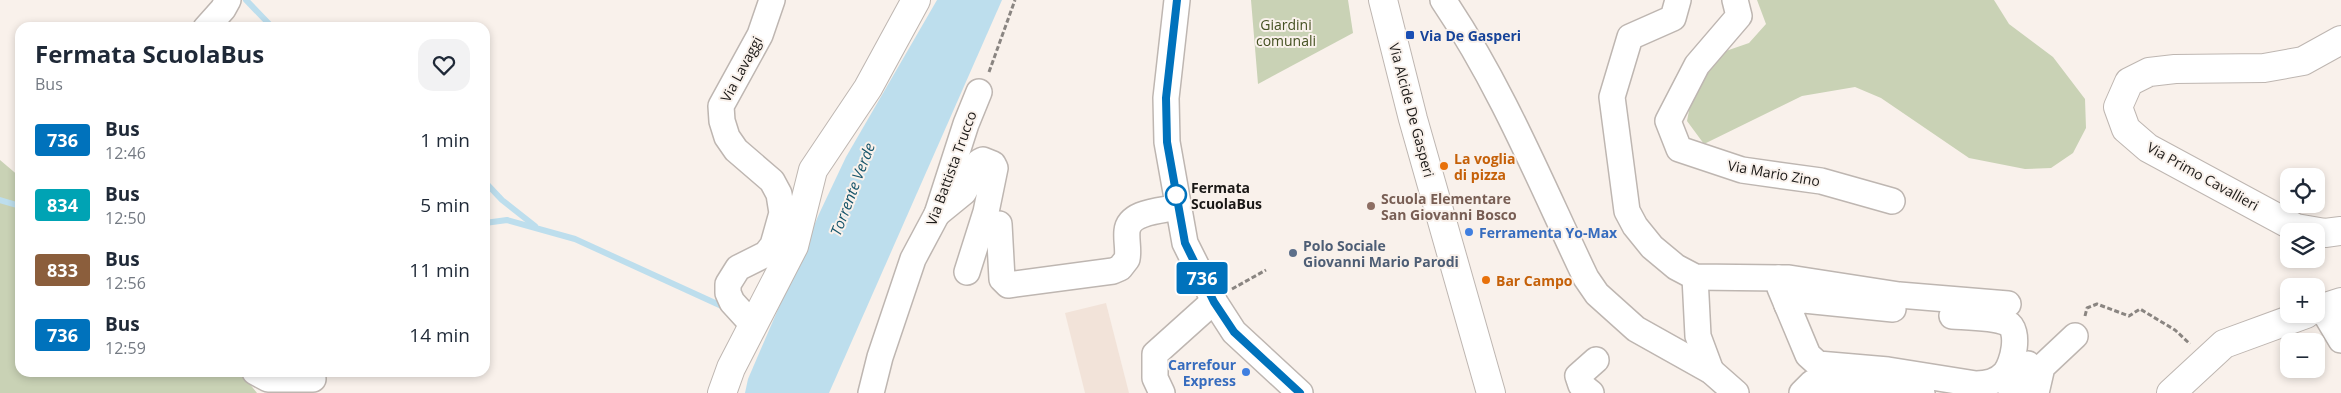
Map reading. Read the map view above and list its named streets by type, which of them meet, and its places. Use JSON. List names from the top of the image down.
{
  "streets": {
    "main road": ["Via Alcide De Gasperi", "Via Primo Cavallieri"],
    "street": ["Via Lavaggi", "Via Battista Trucco", "Via Mario Zino"]
  },
  "water": ["Torrente Verde"],
  "parks": ["Giardini comunali"],
  "places": {
    "transit": ["Via De Gasperi"],
    "other": [
      "La voglia di pizza",
      "Fermata ScuolaBus",
      "Scuola Elementare San Giovanni Bosco",
      "Ferramenta Yo-Max",
      "Polo Sociale Giovanni Mario Parodi",
      "Bar Campo",
      "Carrefour Express"
    ]
  },
  "lines": ["bus line 736"],
  "page": {
    "on_map": "736",
    "heading": ["Fermata ScuolaBus", "Bus"],
    "list": [
      {
        "mark": "736",
        "name": "Bus",
        "note": "12:46",
        "value": "1 min"
      },
      {
        "mark": "834",
        "name": "Bus",
        "note": "12:50",
        "value": "5 min"
      },
      {
        "mark": "833",
        "name": "Bus",
        "note": "12:56",
        "value": "11 min"
      },
      {
        "mark": "736",
        "name": "Bus",
        "note": "12:59",
        "value": "14 min"
      }
    ],
    "map_buttons": ["+", "−"]
  }
}
